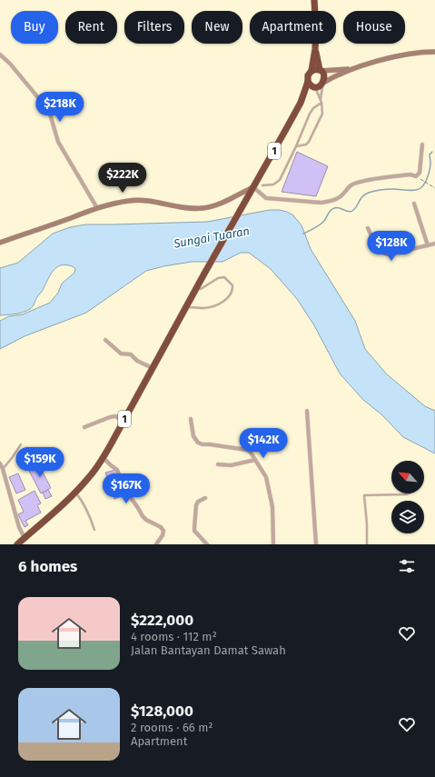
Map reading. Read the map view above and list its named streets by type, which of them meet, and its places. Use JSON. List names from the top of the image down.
{
  "streets": {
    "highway": ["1"]
  },
  "water": ["Sungai Tuaran"],
  "north": "top left",
  "page": {
    "chip": [
      "Buy",
      "Rent",
      "Filters",
      "New",
      "Apartment",
      "House"
    ],
    "price": [
      "$218K",
      "$222K",
      "$128K",
      "$142K",
      "$159K",
      "$167K"
    ],
    "heading": "6 homes",
    "list": [
      {
        "name": "$222,000",
        "note": "4 rooms · 112 m² · Jalan Bantayan Damat Sawah"
      },
      {
        "name": "$128,000",
        "note": "2 rooms · 66 m² · Apartment"
      }
    ]
  }
}
